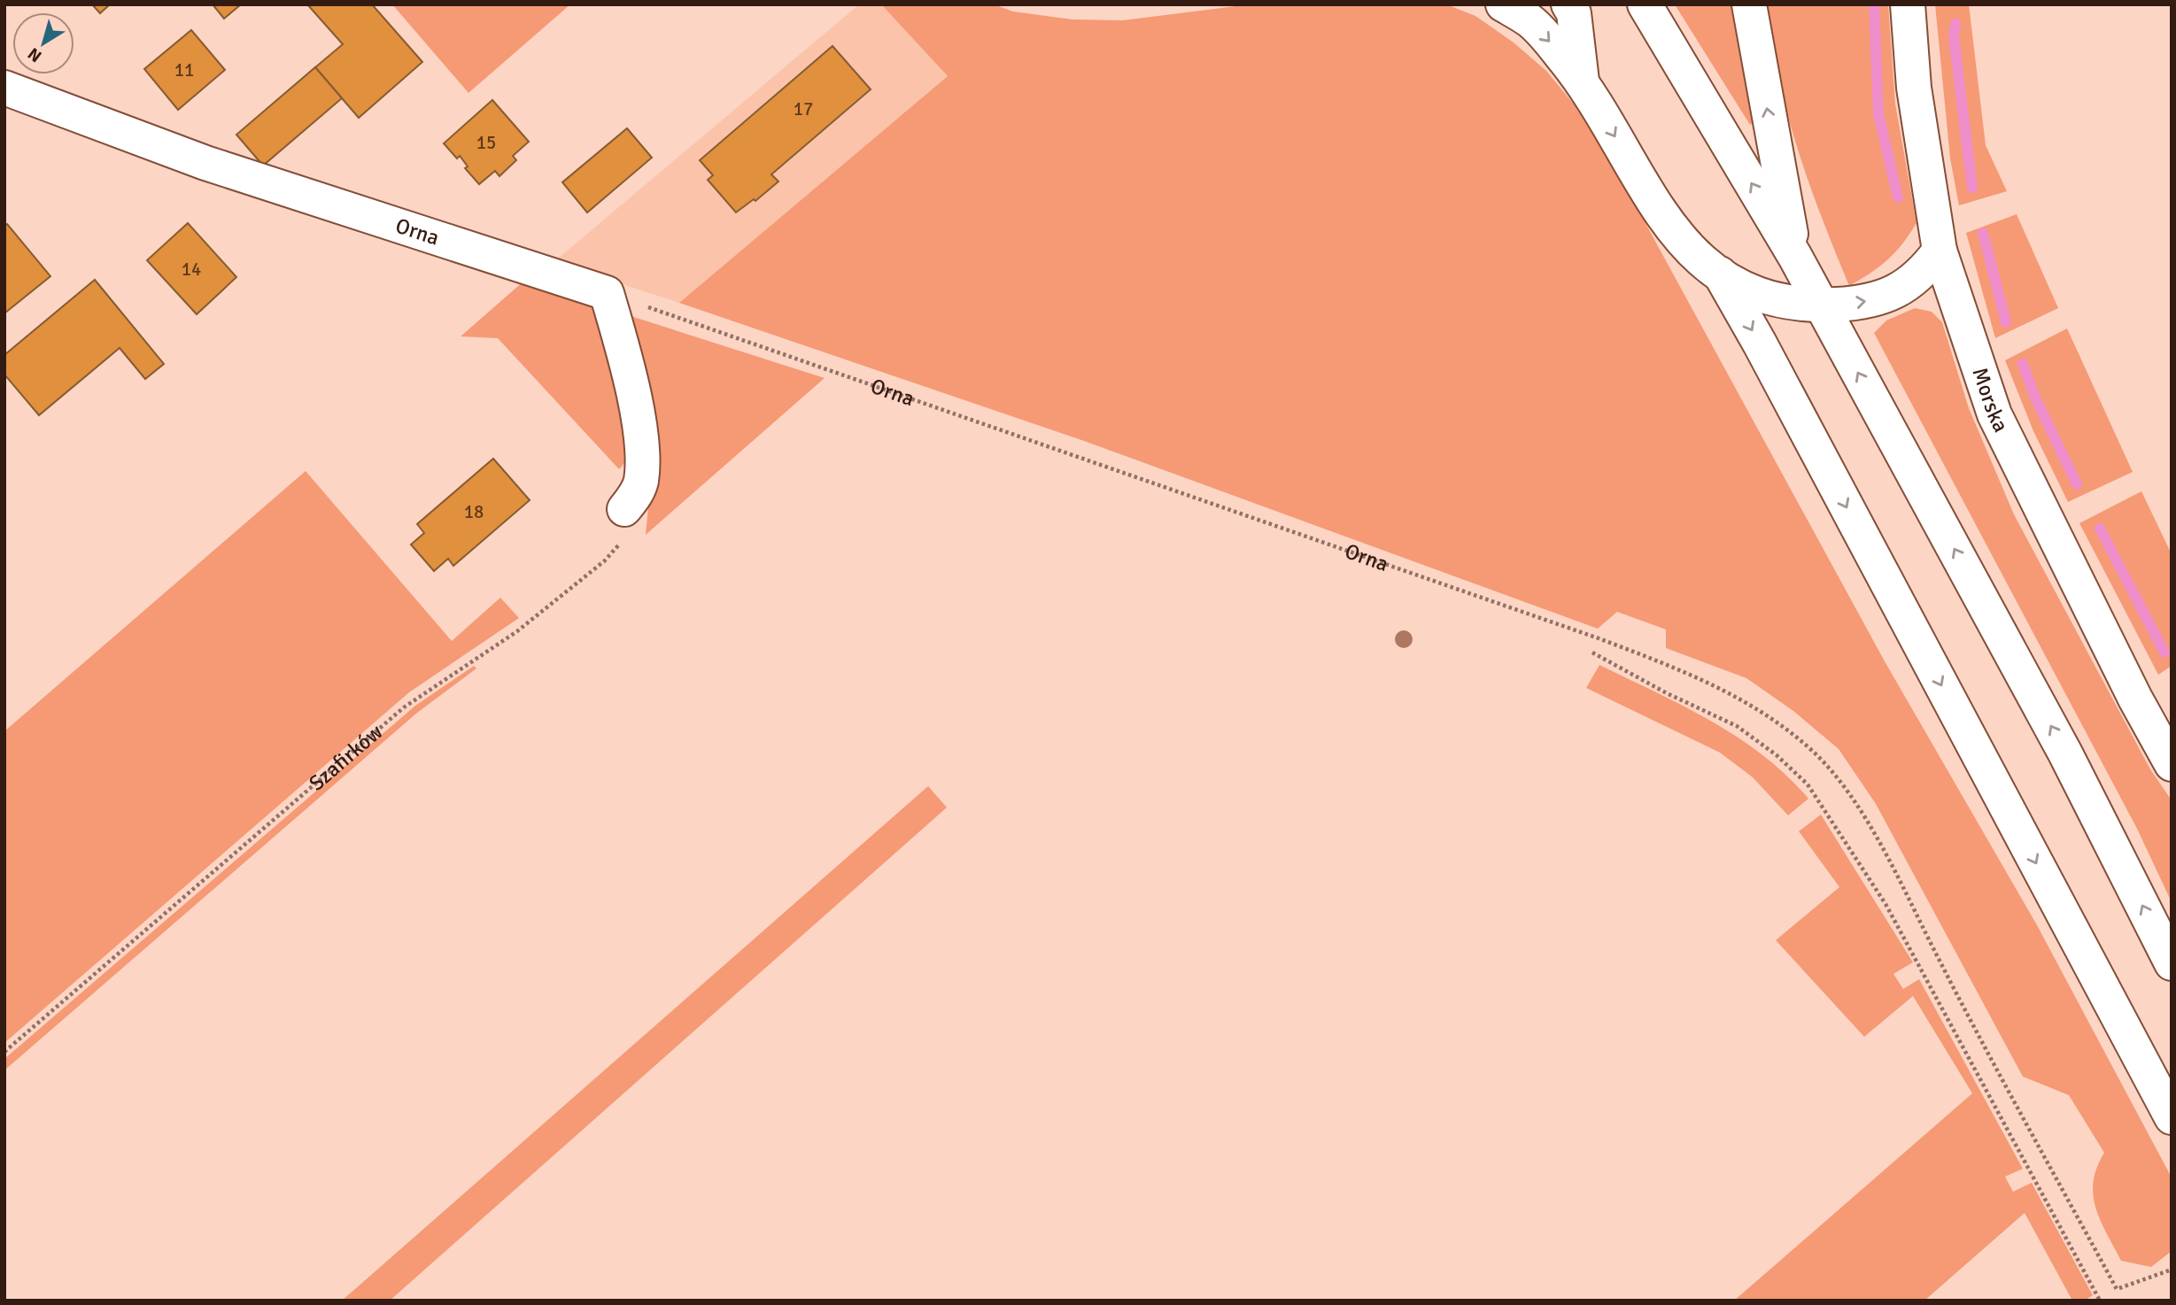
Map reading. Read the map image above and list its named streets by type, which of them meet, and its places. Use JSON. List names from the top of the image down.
{
  "streets": {
    "main road": ["Orna", "Morska"],
    "path": ["Szafirków"]
  },
  "house_numbers": [
    "11",
    "17",
    "15",
    "14",
    "18"
  ],
  "north": "bottom left"
}
